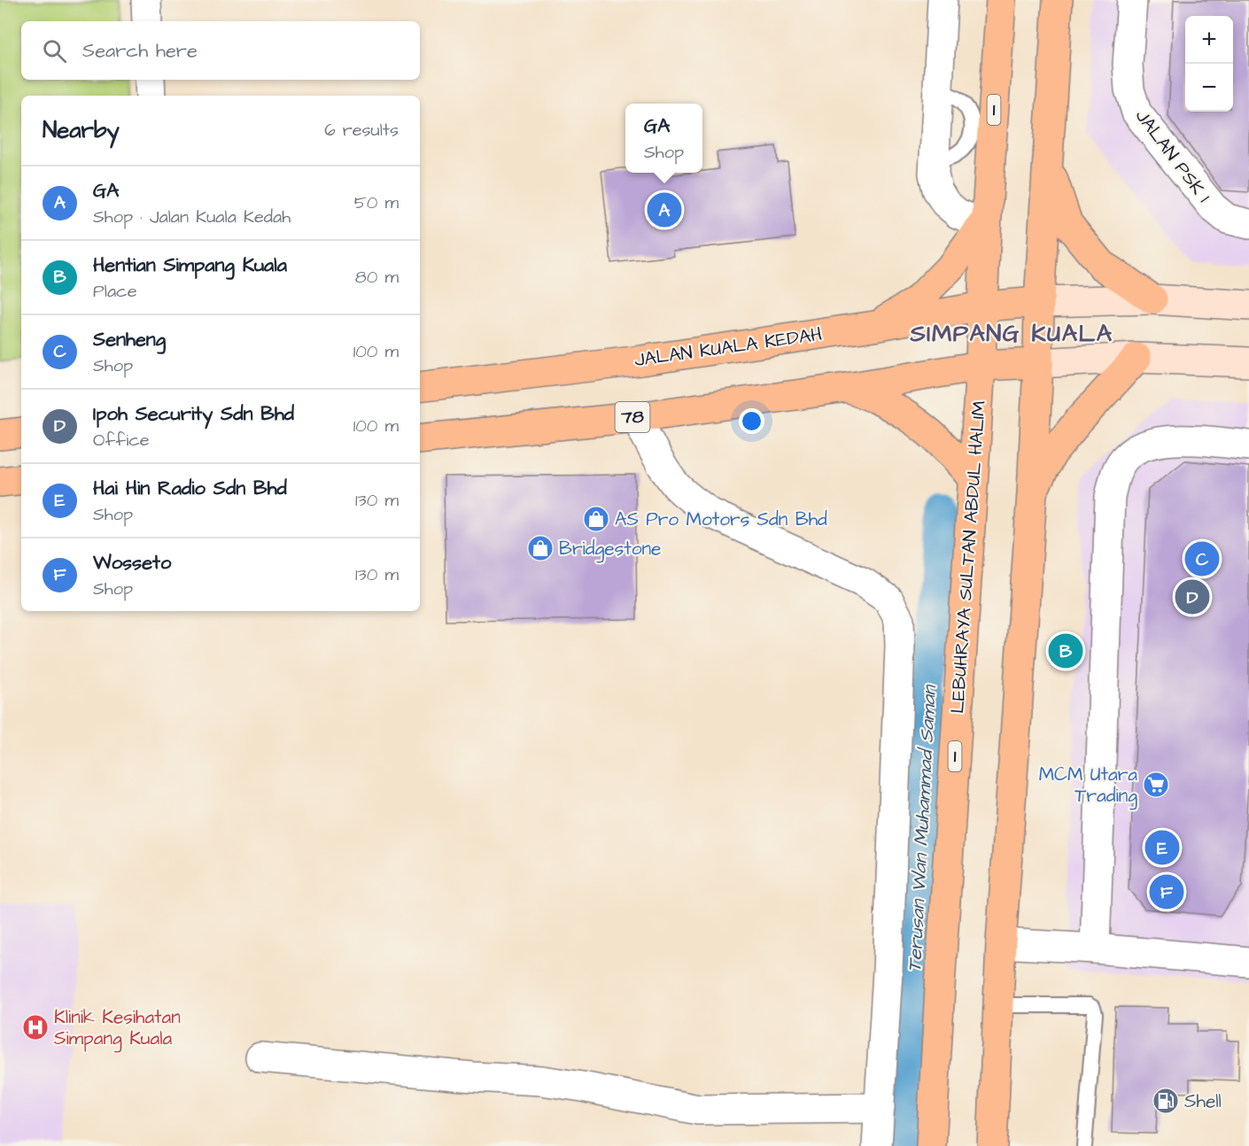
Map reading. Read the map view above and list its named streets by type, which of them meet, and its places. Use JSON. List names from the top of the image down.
{
  "streets": {
    "main road": [
      "1",
      "JALAN KUALA KEDAH",
      "78",
      "LEBUHRAYA SULTAN ABDUL HALIM"
    ],
    "street": ["JALAN PSK 1"]
  },
  "crossings": [
    ["JALAN KUALA KEDAH", "LEBUHRAYA SULTAN ABDUL HALIM"],
    ["78", "LEBUHRAYA SULTAN ABDUL HALIM"]
  ],
  "districts": ["SIMPANG KUALA"],
  "water": ["Terusan Wan Muhammad Saman"],
  "places": {
    "shop": ["AS Pro Motors Sdn Bhd", "Bridgestone"],
    "supermarket": ["MCM Utara Trading"],
    "hospital": ["Klinik Kesihatan Simpang Kuala"],
    "fuel station": ["Shell"]
  },
  "page": {
    "map_buttons": ["+", "−"],
    "search": "Search here",
    "heading": ["Nearby", "6 results"],
    "popup": ["GA", "Shop"],
    "list": [
      {
        "mark": "A",
        "name": "GA",
        "note": "Shop · Jalan Kuala Kedah",
        "value": "50 m"
      },
      {
        "mark": "B",
        "name": "Hentian Simpang Kuala",
        "note": "Place",
        "value": "80 m"
      },
      {
        "mark": "C",
        "name": "Senheng",
        "note": "Shop",
        "value": "100 m"
      },
      {
        "mark": "D",
        "name": "Ipoh Security Sdn Bhd",
        "note": "Office",
        "value": "100 m"
      },
      {
        "mark": "E",
        "name": "Hai Hin Radio Sdn Bhd",
        "note": "Shop",
        "value": "130 m"
      },
      {
        "mark": "F",
        "name": "Wosseto",
        "note": "Shop",
        "value": "130 m"
      }
    ],
    "pins": [
      "A",
      "C",
      "D",
      "B",
      "E",
      "F"
    ]
  }
}
